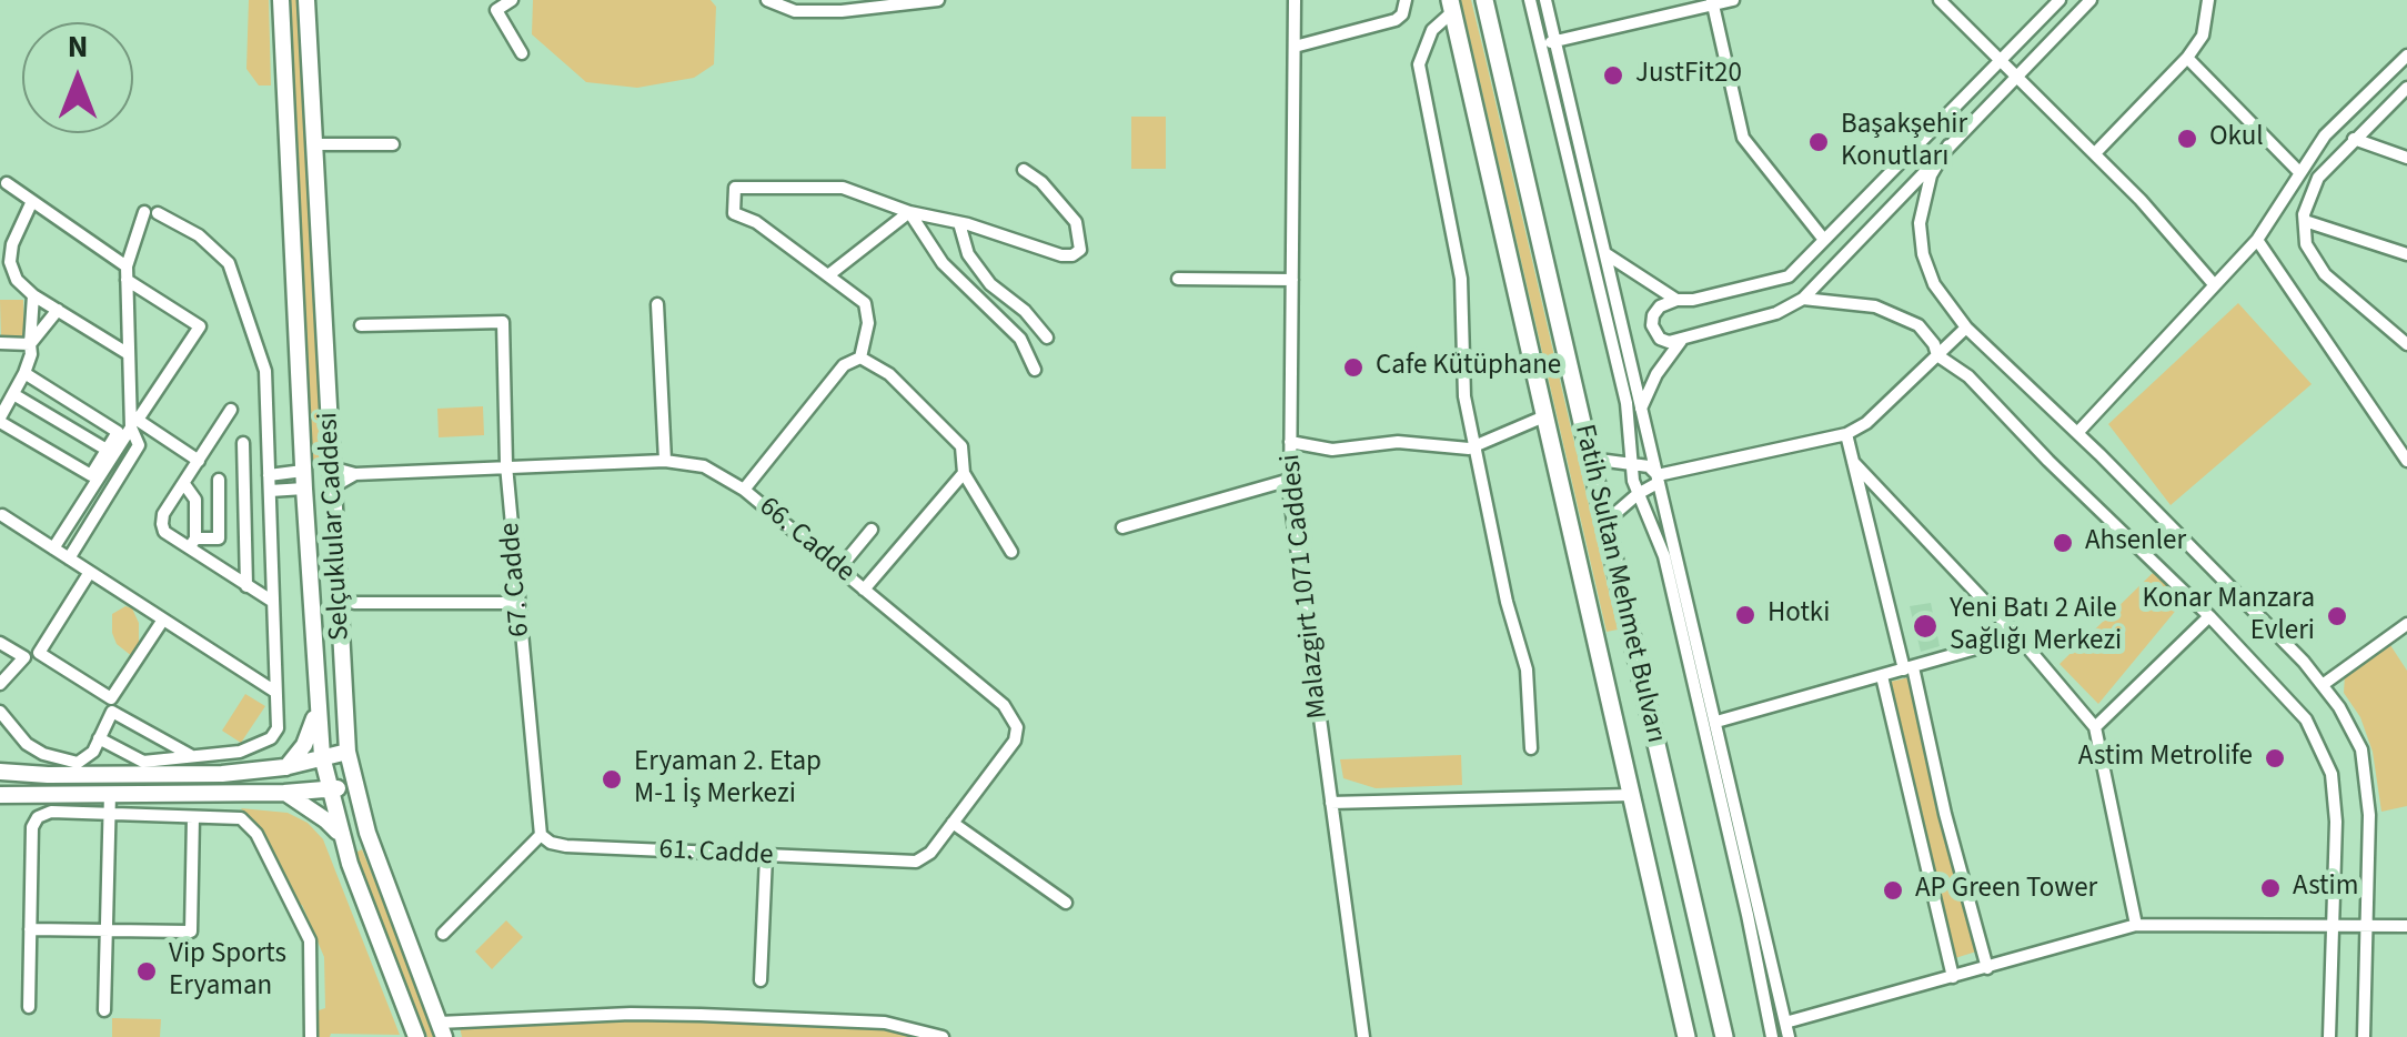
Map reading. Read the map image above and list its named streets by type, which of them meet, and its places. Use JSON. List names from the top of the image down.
{
  "streets": {
    "highway": ["Fatih Sultan Mehmet Bulvarı"],
    "main road": ["Selçuklular Caddesi"],
    "street": [
      "66. Cadde",
      "67. Cadde",
      "Malazgirt 1071 Caddesi",
      "61. Cadde"
    ]
  },
  "crossings": [
    ["Selçuklular Caddesi", "66. Cadde"],
    ["66. Cadde", "67. Cadde"],
    ["66. Cadde", "61. Cadde"],
    ["67. Cadde", "61. Cadde"]
  ],
  "places": [
    "JustFit20",
    "Okul",
    "Başakşehir Konutları",
    "Cafe Kütüphane",
    "Ahsenler",
    "Hotki",
    "Konar Manzara Evleri",
    "Yeni Batı 2 Aile Sağlığı Merkezi",
    "Astim Metrolife",
    "Eryaman 2. Etap M-1 İş Merkezi",
    "Astim",
    "AP Green Tower",
    "Vip Sports Eryaman"
  ],
  "north": "top"
}
